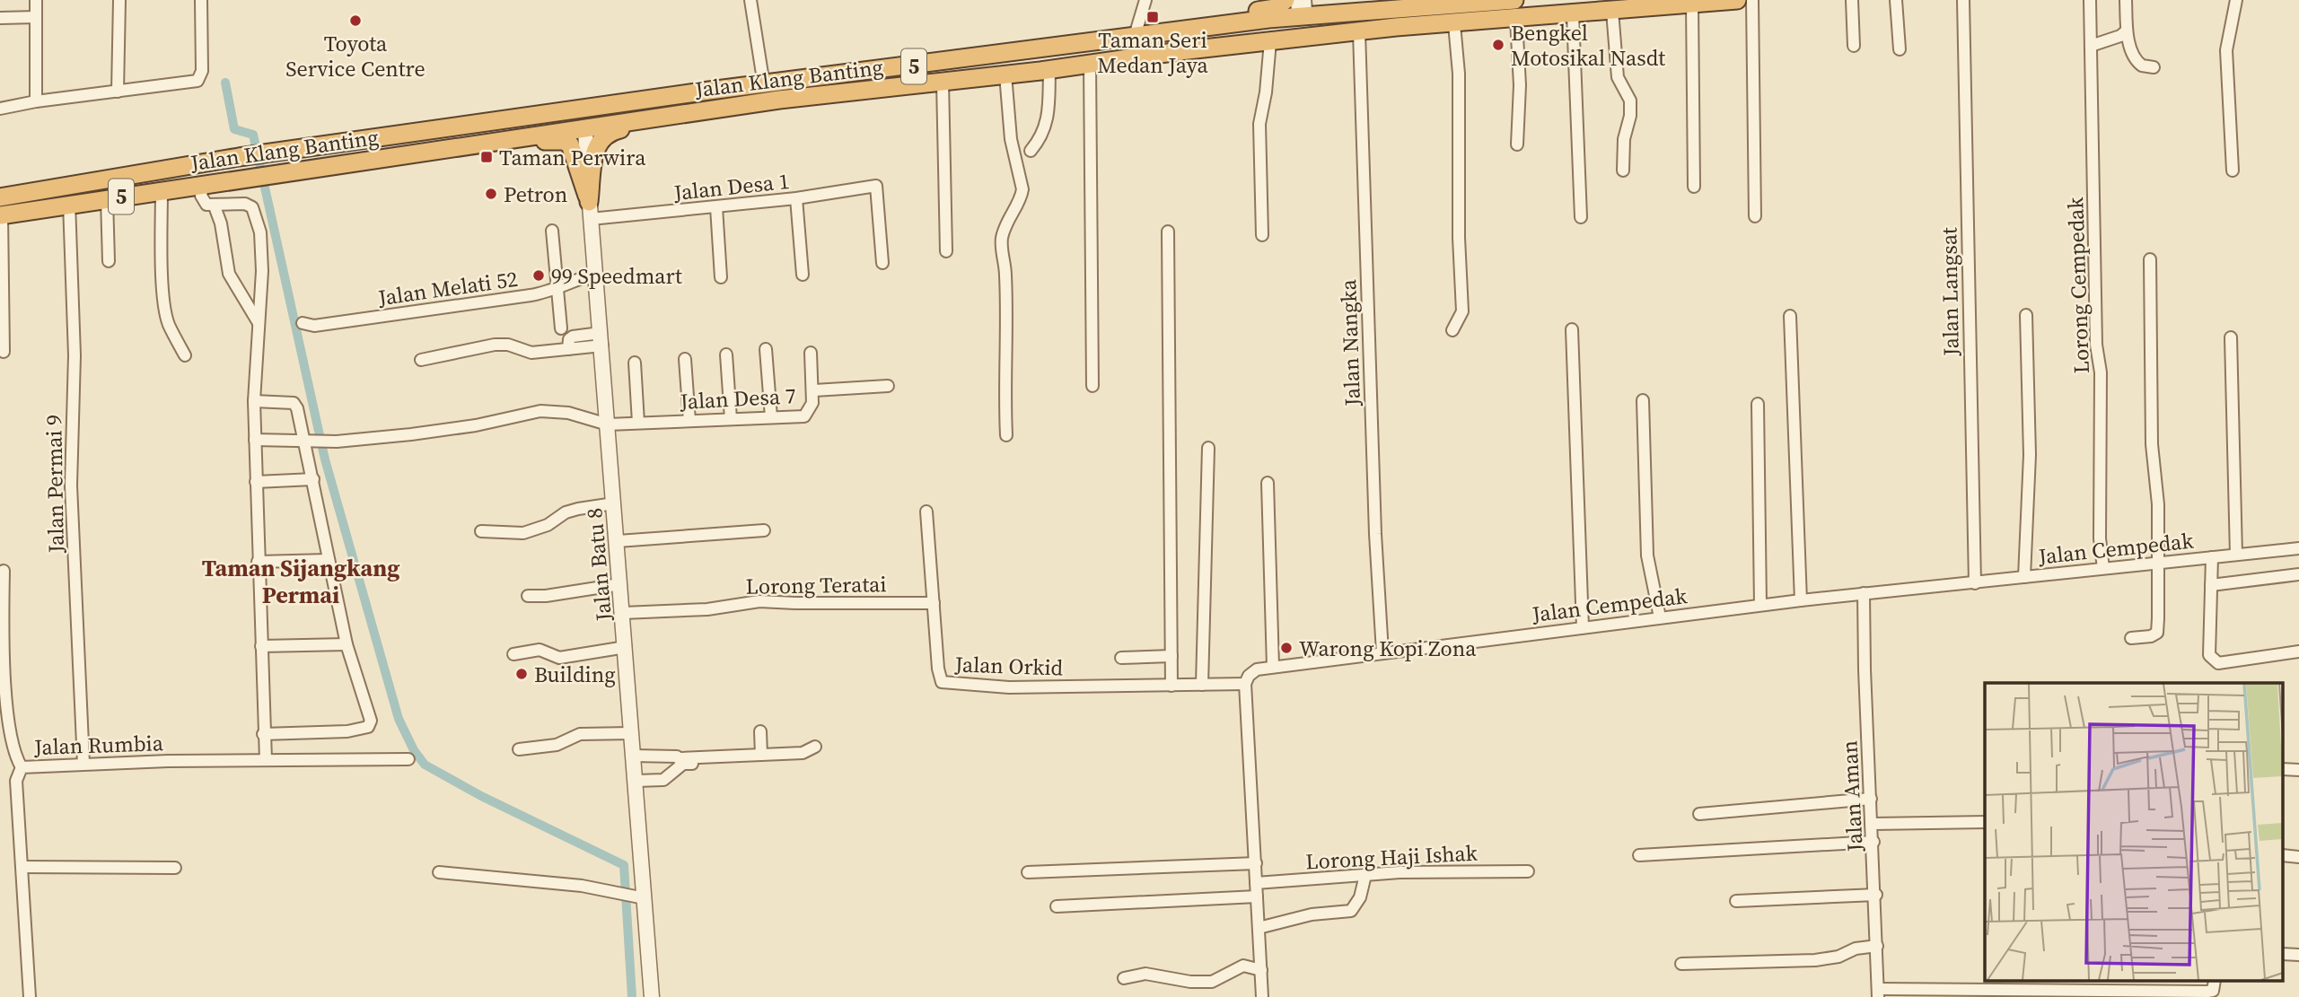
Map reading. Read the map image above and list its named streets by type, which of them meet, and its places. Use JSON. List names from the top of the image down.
{
  "streets": {
    "highway": ["5", "Jalan Klang Banting"],
    "street": [
      "Jalan Desa 1",
      "Lorong Cempedak",
      "Jalan Melati 52",
      "Jalan Langsat",
      "Jalan Nangka",
      "Jalan Desa 7",
      "Jalan Permai 9",
      "Jalan Cempedak",
      "Jalan Batu 8",
      "Lorong Teratai",
      "Jalan Orkid",
      "Jalan Rumbia",
      "Jalan Aman",
      "Lorong Haji Ishak"
    ]
  },
  "crossings": [
    ["Jalan Klang Banting", "Jalan Nangka"],
    ["Jalan Klang Banting", "Jalan Permai 9"],
    ["Jalan Klang Banting", "Jalan Batu 8"],
    ["Jalan Desa 1", "Jalan Batu 8"],
    ["Lorong Cempedak", "Jalan Cempedak"],
    ["Jalan Melati 52", "Jalan Batu 8"],
    ["Jalan Langsat", "Jalan Cempedak"],
    ["Jalan Nangka", "Jalan Cempedak"],
    ["Jalan Desa 7", "Jalan Batu 8"],
    ["Jalan Permai 9", "Jalan Rumbia"],
    ["Jalan Cempedak", "Jalan Orkid"],
    ["Jalan Cempedak", "Jalan Aman"],
    ["Jalan Batu 8", "Lorong Teratai"],
    ["Lorong Teratai", "Jalan Orkid"]
  ],
  "districts": ["Taman Sijangkang Permai"],
  "places": {
    "transit": ["Taman Seri Medan Jaya", "Taman Perwira"],
    "other": [
      "Toyota Service Centre",
      "Bengkel Motosikal Nasdt",
      "Petron",
      "99 Speedmart",
      "Warong Kopi Zona",
      "Building"
    ]
  }
}
